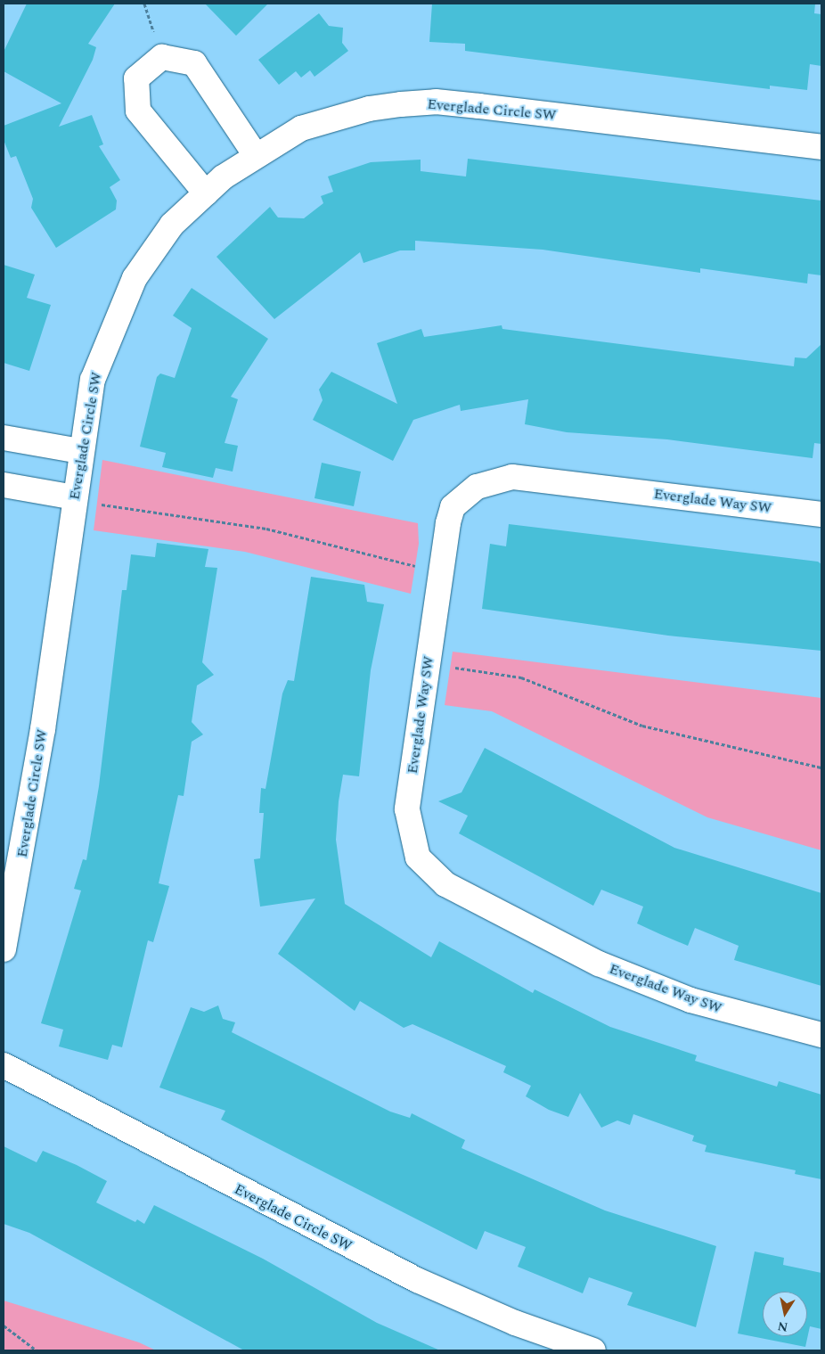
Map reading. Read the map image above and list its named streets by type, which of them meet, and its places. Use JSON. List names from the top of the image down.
{
  "streets": {
    "street": ["Everglade Circle SW", "Everglade Way SW"]
  },
  "north": "bottom"
}
